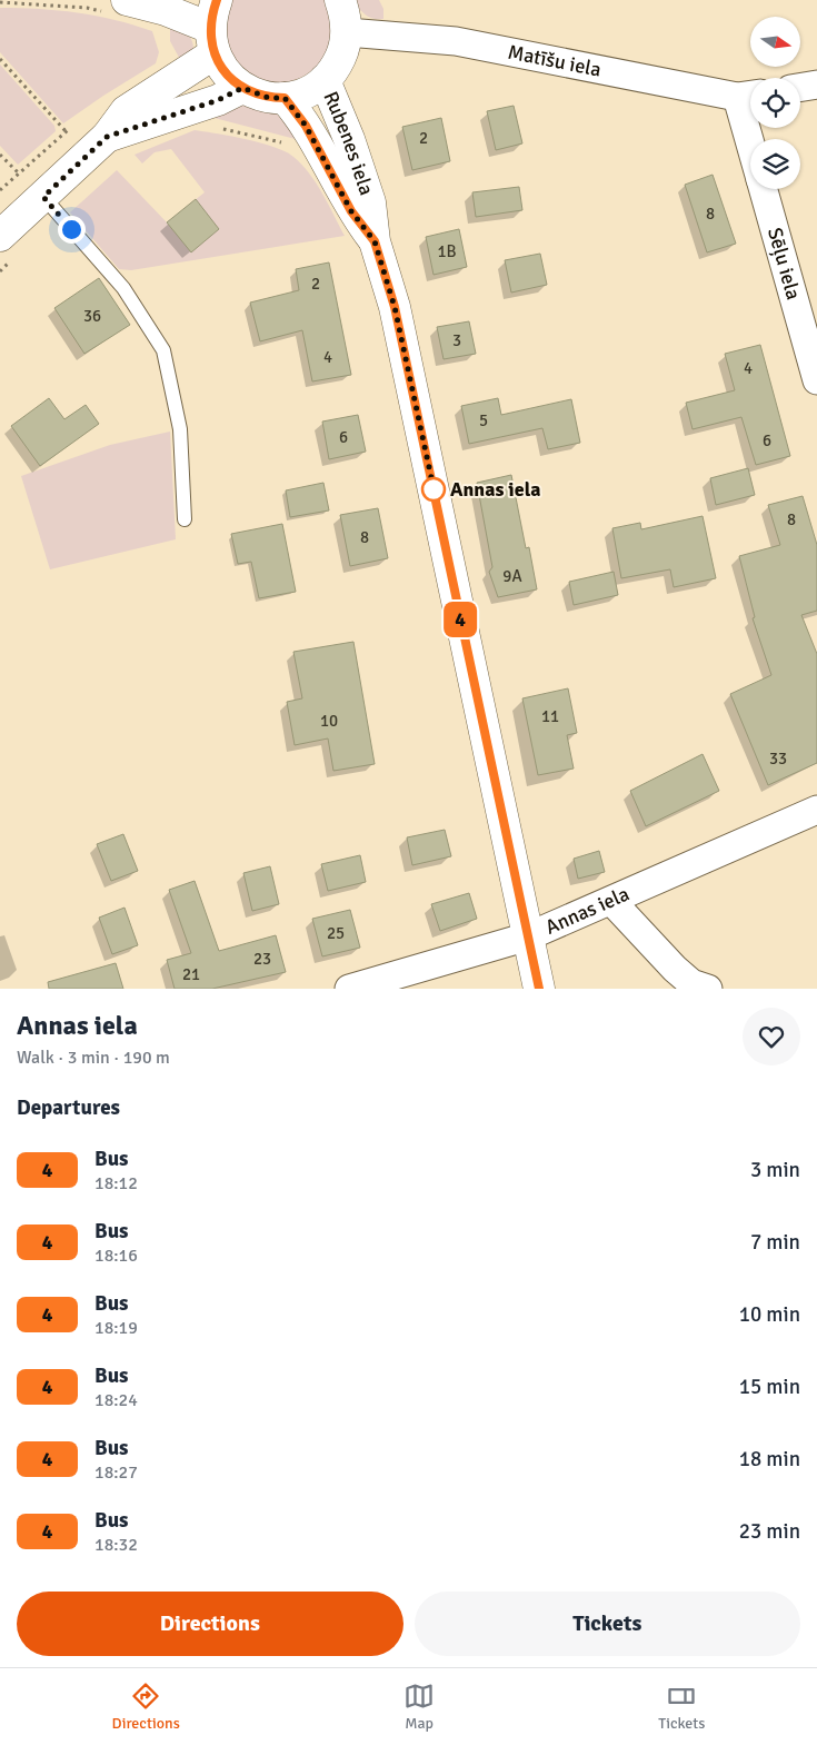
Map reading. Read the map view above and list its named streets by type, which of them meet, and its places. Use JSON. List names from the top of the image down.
{
  "streets": {
    "main road": ["Rubenes iela"],
    "street": ["Matīšu iela", "Sēļu iela", "Annas iela"]
  },
  "crossings": [
    ["Matīšu iela", "Sēļu iela"],
    ["Rubenes iela", "Annas iela"]
  ],
  "places": ["Annas iela"],
  "lines": ["bus line 4"],
  "house_numbers": [
    "2",
    "8",
    "1B",
    "2",
    "36",
    "3",
    "4",
    "4",
    "5",
    "6",
    "6",
    "8",
    "8",
    "9A",
    "11",
    "10",
    "33",
    "25",
    "23",
    "21"
  ],
  "north": "right",
  "page": {
    "on_map": "4",
    "heading": [
      ["Annas iela", "Walk · 3 min · 190 m"],
      "Departures"
    ],
    "list": [
      {
        "mark": "4",
        "name": "Bus",
        "note": "18:12",
        "value": "3 min"
      },
      {
        "mark": "4",
        "name": "Bus",
        "note": "18:16",
        "value": "7 min"
      },
      {
        "mark": "4",
        "name": "Bus",
        "note": "18:19",
        "value": "10 min"
      },
      {
        "mark": "4",
        "name": "Bus",
        "note": "18:24",
        "value": "15 min"
      },
      {
        "mark": "4",
        "name": "Bus",
        "note": "18:27",
        "value": "18 min"
      },
      {
        "mark": "4",
        "name": "Bus",
        "note": "18:32",
        "value": "23 min"
      }
    ],
    "buttons": ["Directions", "Tickets"],
    "tabs": ["Directions", "Map", "Tickets"]
  }
}
